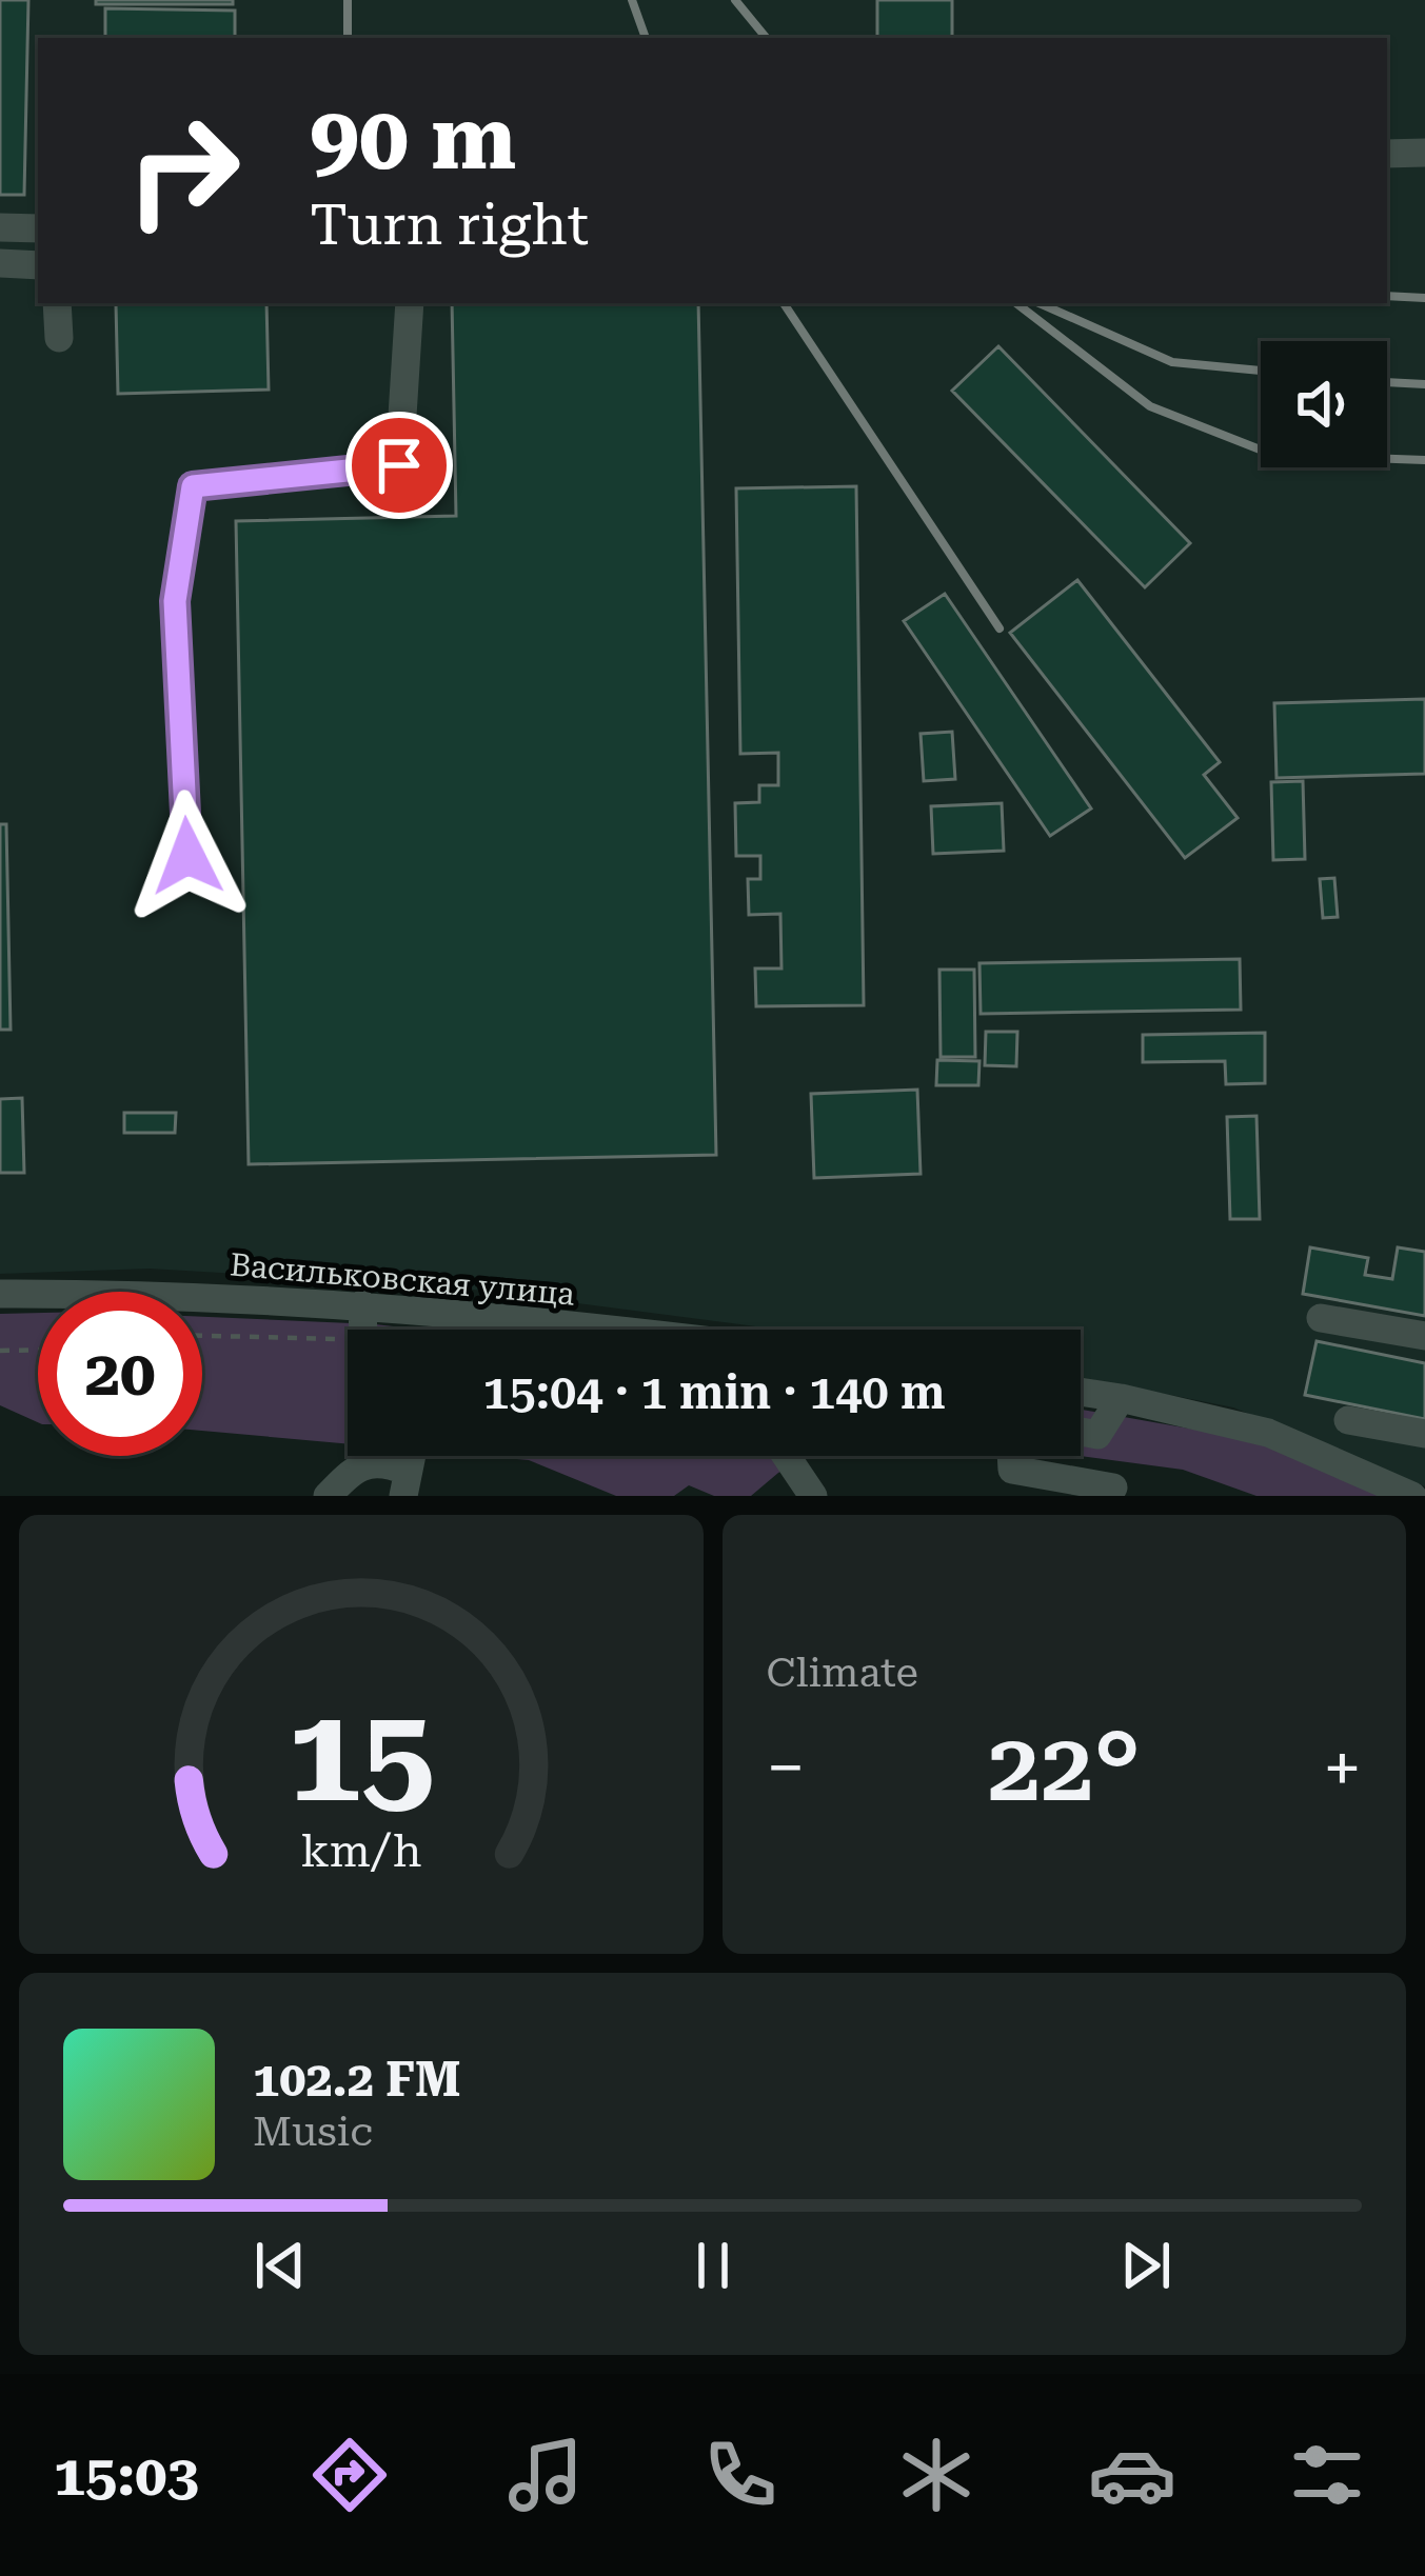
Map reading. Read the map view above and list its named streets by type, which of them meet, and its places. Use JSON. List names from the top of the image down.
{
  "streets": {
    "street": ["Васильковская улица"]
  },
  "page": {
    "turn": ["90 m", "Turn right"],
    "limit": "20",
    "trip": "15:04 · 1 min · 140 m",
    "tile": "Climate",
    "heat": ["−", "22°", "+"],
    "song": ["102.2 FM", "Music"],
    "tabs": "15:03",
    "gauge": ["15", "km/h"]
  }
}
